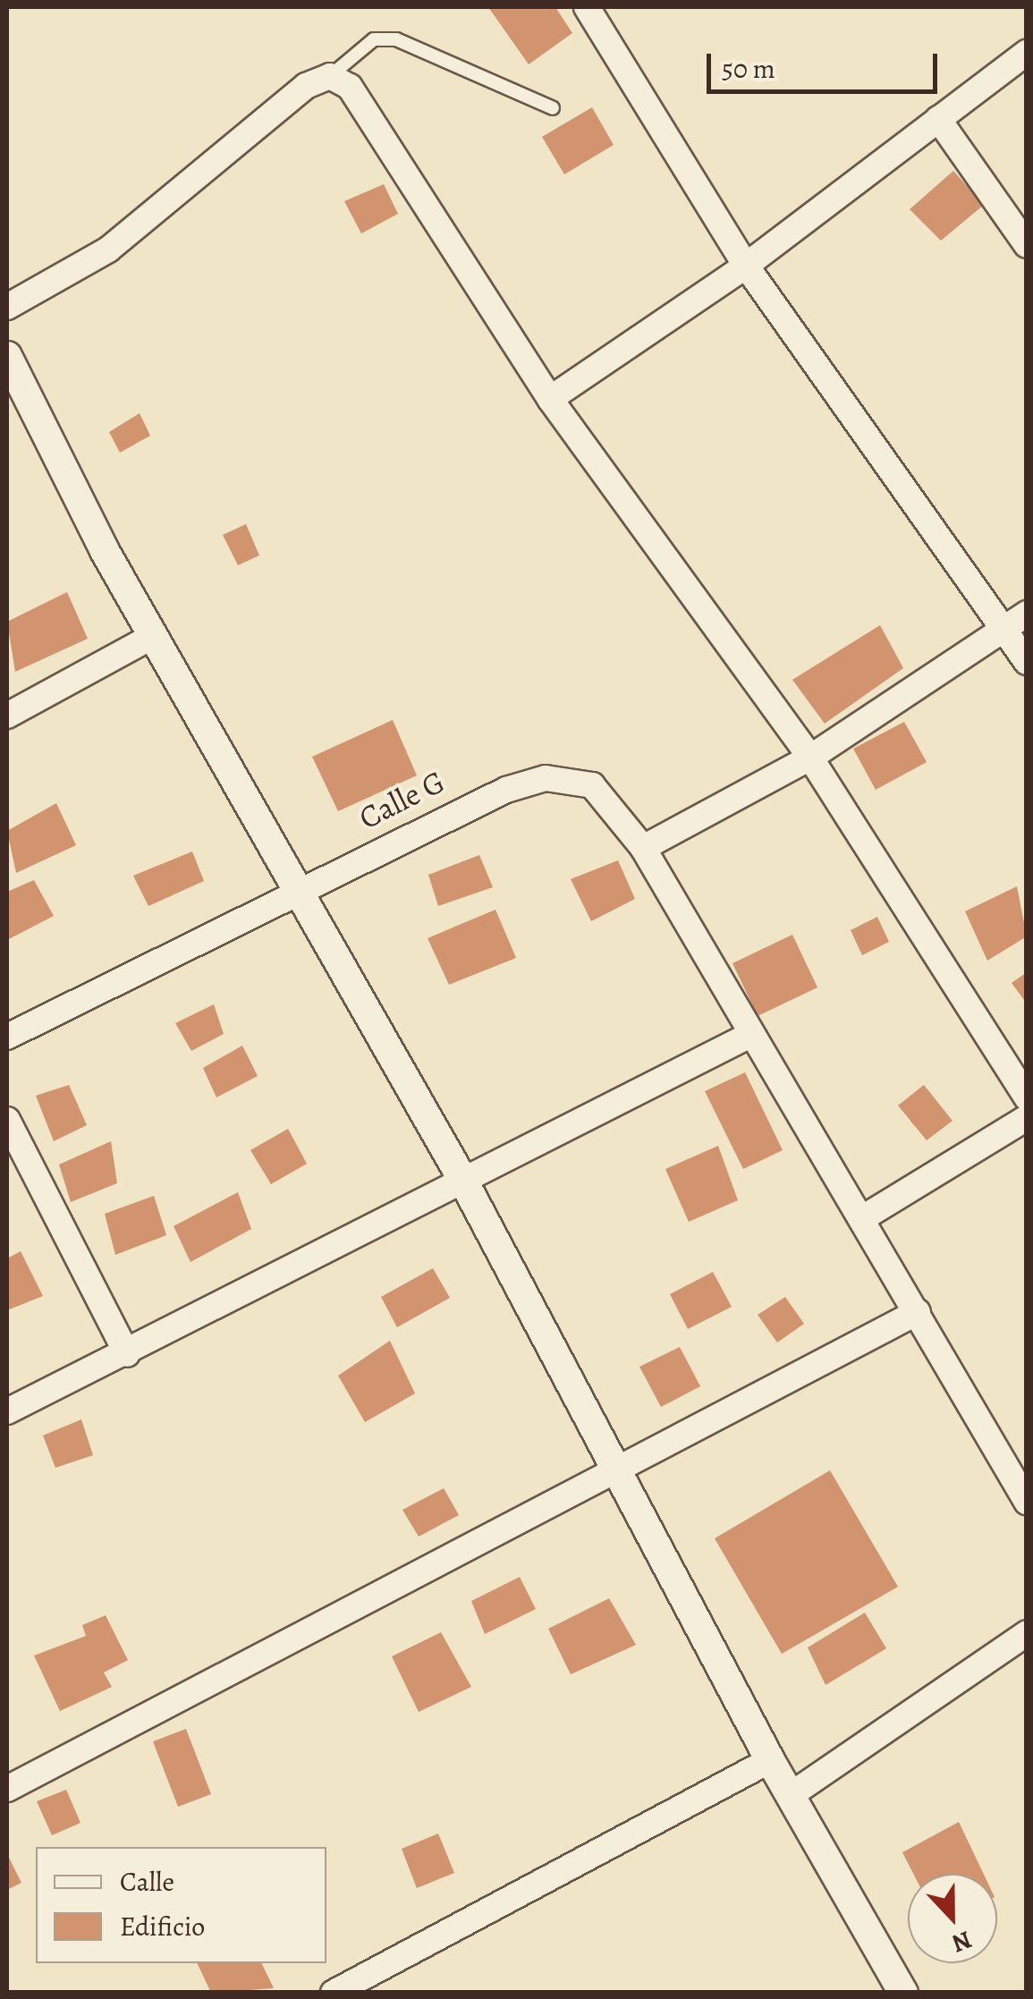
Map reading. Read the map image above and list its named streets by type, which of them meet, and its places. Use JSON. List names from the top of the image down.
{
  "streets": {
    "street": ["Calle G"]
  },
  "legend": ["Calle", "Edificio"],
  "scale_bar": "50 m",
  "north": "bottom"
}
